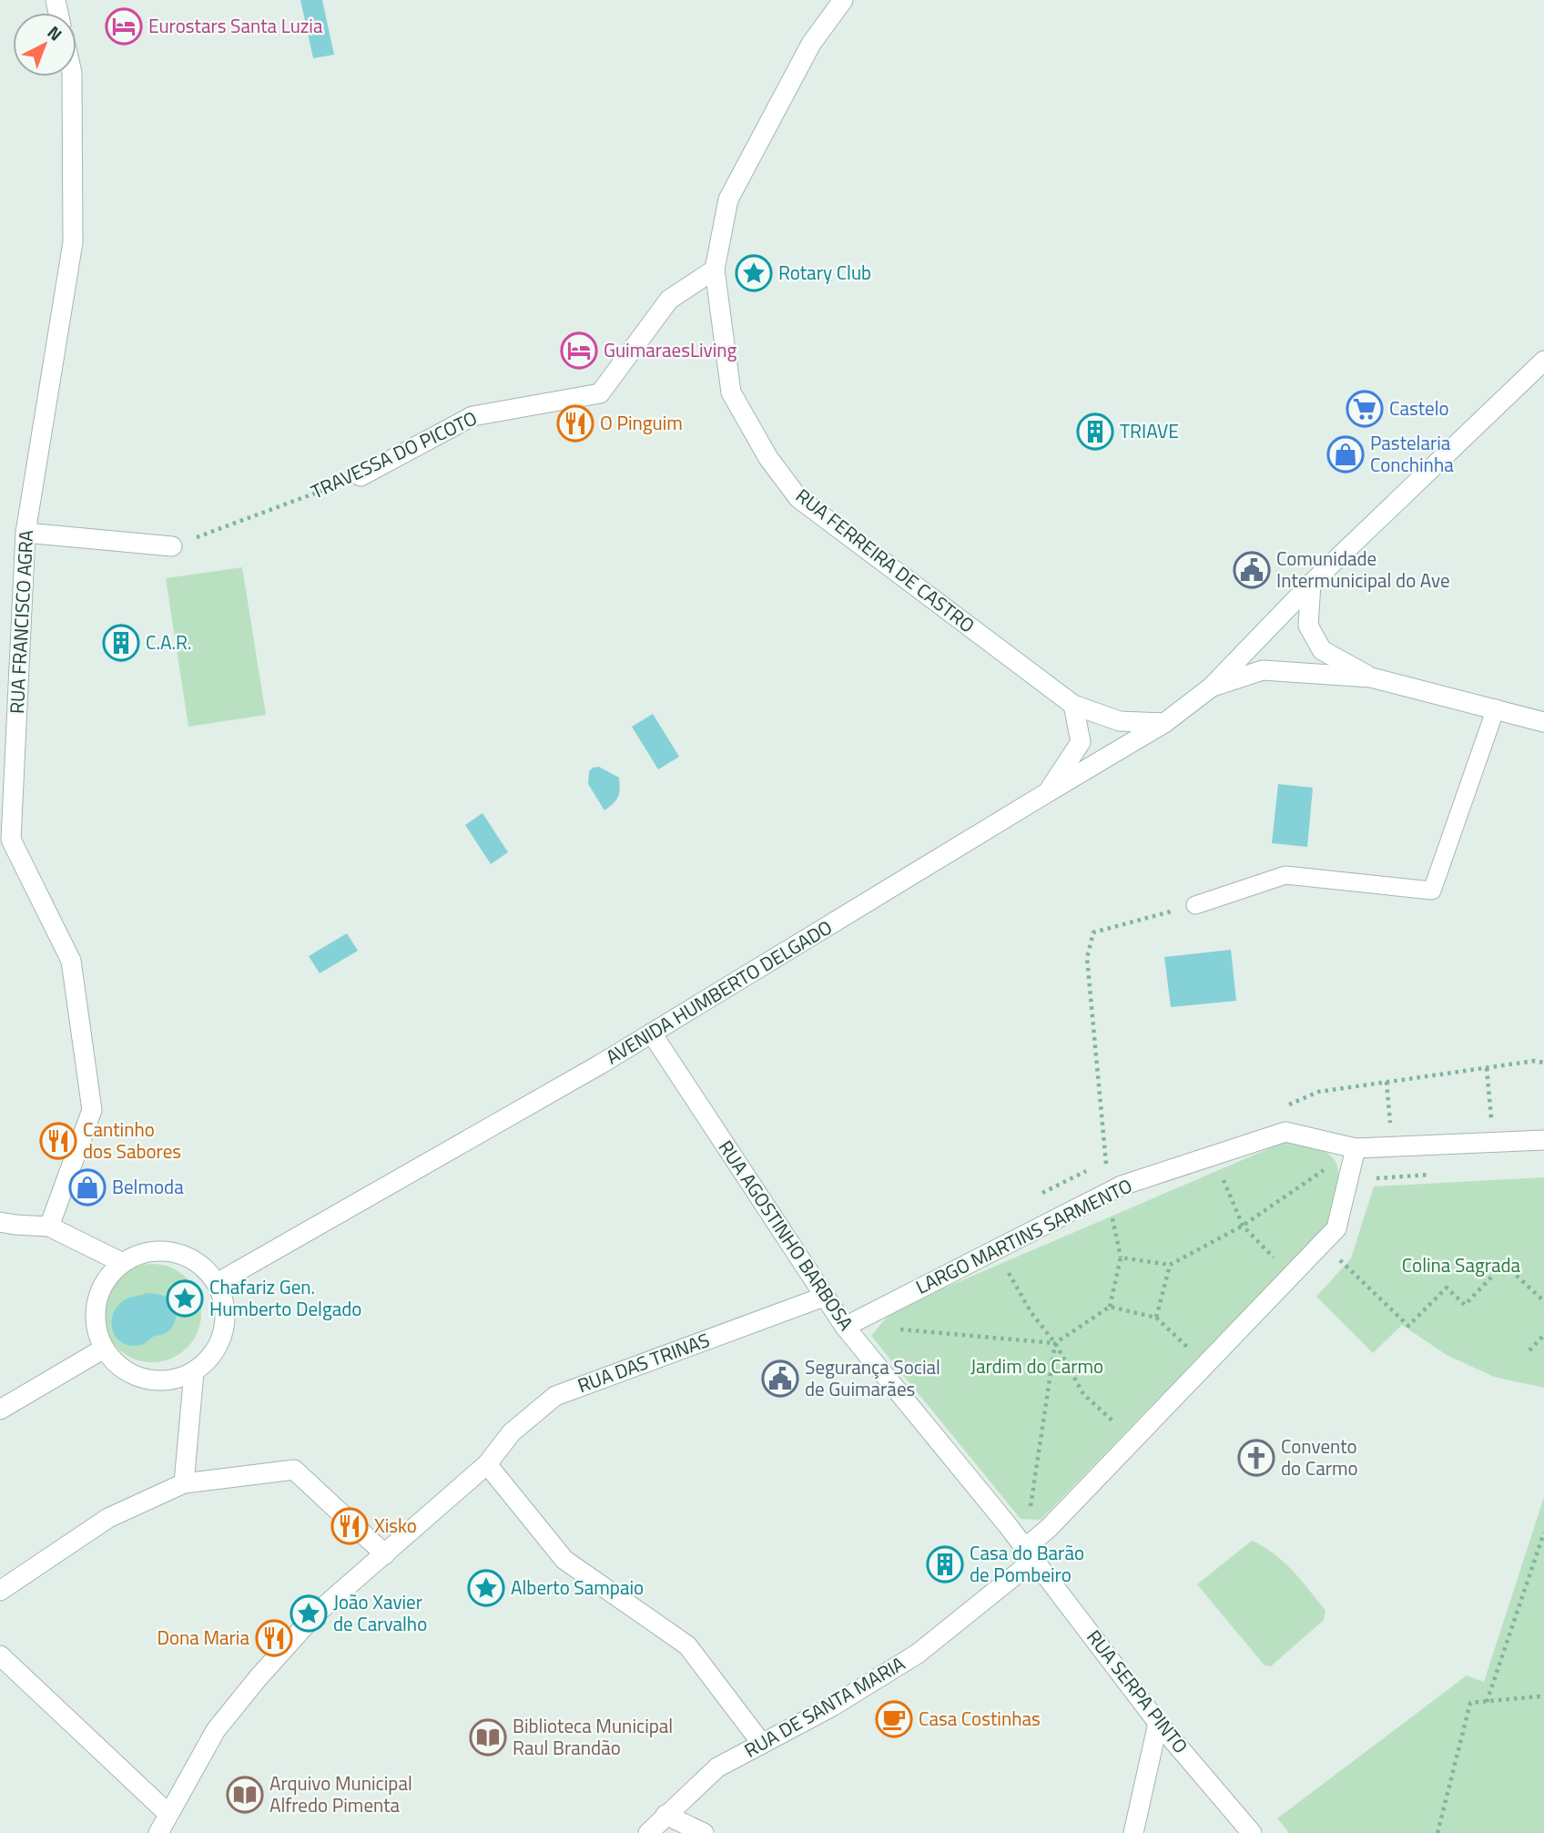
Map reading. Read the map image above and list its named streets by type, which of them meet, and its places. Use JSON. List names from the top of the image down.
{
  "streets": {
    "street": [
      "TRAVESSA DO PICOTO",
      "RUA FERREIRA DE CASTRO",
      "RUA FRANCISCO AGRA",
      "AVENIDA HUMBERTO DELGADO",
      "RUA AGOSTINHO BARBOSA",
      "LARGO MARTINS SARMENTO",
      "RUA DAS TRINAS",
      "RUA SERPA PINTO",
      "RUA DE SANTA MARIA"
    ]
  },
  "crossings": [
    ["TRAVESSA DO PICOTO", "RUA FERREIRA DE CASTRO"],
    ["RUA FERREIRA DE CASTRO", "AVENIDA HUMBERTO DELGADO"],
    ["AVENIDA HUMBERTO DELGADO", "RUA AGOSTINHO BARBOSA"],
    ["RUA AGOSTINHO BARBOSA", "LARGO MARTINS SARMENTO"],
    ["RUA AGOSTINHO BARBOSA", "RUA DAS TRINAS"],
    ["RUA AGOSTINHO BARBOSA", "RUA SERPA PINTO"],
    ["RUA AGOSTINHO BARBOSA", "RUA DE SANTA MARIA"],
    ["RUA SERPA PINTO", "RUA DE SANTA MARIA"]
  ],
  "parks": ["Colina Sagrada", "Jardim do Carmo"],
  "places": {
    "hotel": ["Eurostars Santa Luzia", "GuimaraesLiving"],
    "place": [
      "Rotary Club",
      "Chafariz Gen. Humberto Delgado",
      "Alberto Sampaio",
      "João Xavier de Carvalho"
    ],
    "supermarket": ["Castelo"],
    "restaurant": [
      "O Pinguim",
      "Cantinho dos Sabores",
      "Xisko",
      "Dona Maria"
    ],
    "building": ["TRIAVE", "C.A.R.", "Casa do Barão de Pombeiro"],
    "shop": ["Pastelaria Conchinha", "Belmoda"],
    "public building": ["Comunidade Intermunicipal do Ave", "Segurança Social de Guimarães"],
    "church": ["Convento do Carmo"],
    "cafe": ["Casa Costinhas"],
    "library": ["Biblioteca Municipal Raul Brandão", "Arquivo Municipal Alfredo Pimenta"]
  },
  "north": "top right"
}
